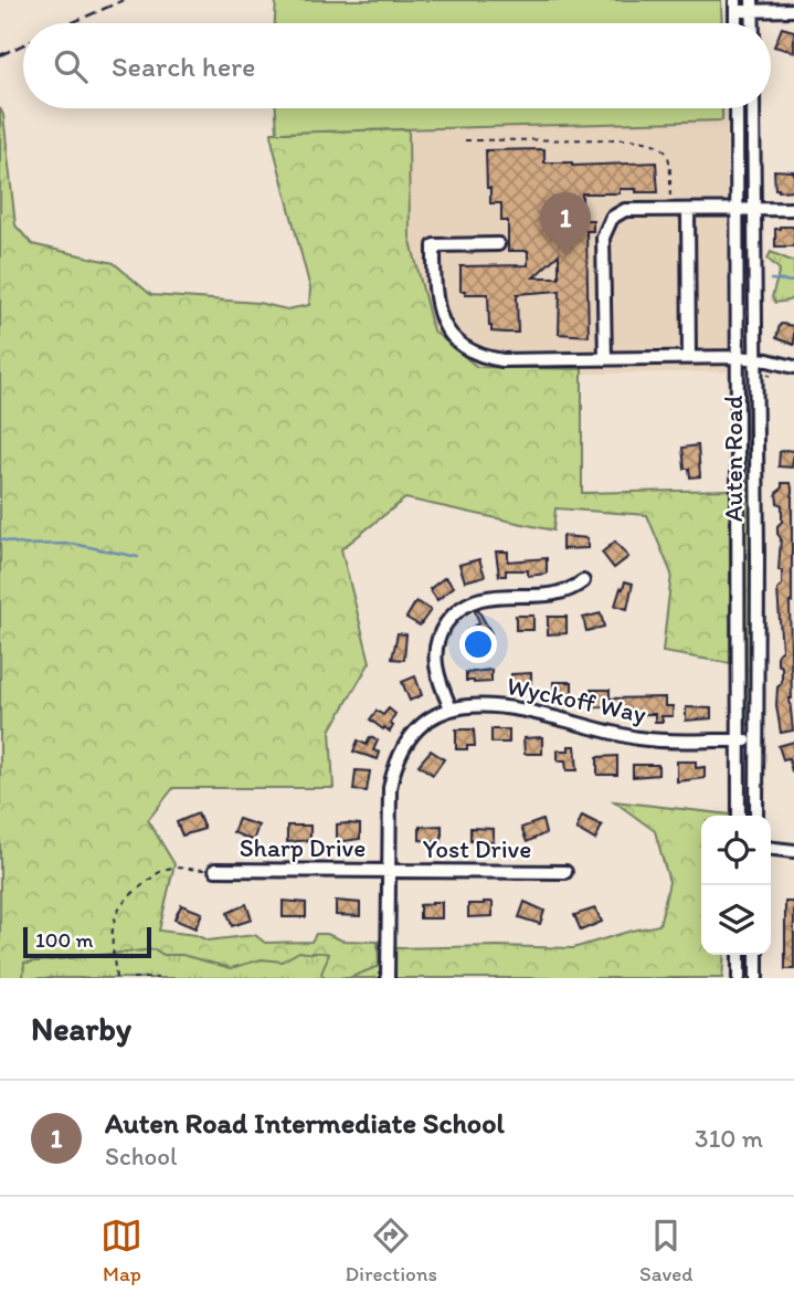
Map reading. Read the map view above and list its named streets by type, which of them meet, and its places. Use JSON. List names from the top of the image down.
{
  "streets": {
    "street": [
      "Auten Road",
      "Wyckoff Way",
      "Sharp Drive",
      "Yost Drive"
    ]
  },
  "crossings": [
    ["Auten Road", "Wyckoff Way"],
    ["Wyckoff Way", "Sharp Drive"],
    ["Wyckoff Way", "Yost Drive"],
    ["Sharp Drive", "Yost Drive"]
  ],
  "scale_bar": "100 m",
  "page": {
    "search": "Search here",
    "pins": "1",
    "scale": "100 m",
    "heading": "Nearby",
    "list": [
      {
        "mark": "1",
        "name": "Auten Road Intermediate School",
        "note": "School",
        "value": "310 m"
      }
    ],
    "nav": ["Map", "Directions", "Saved"]
  }
}
